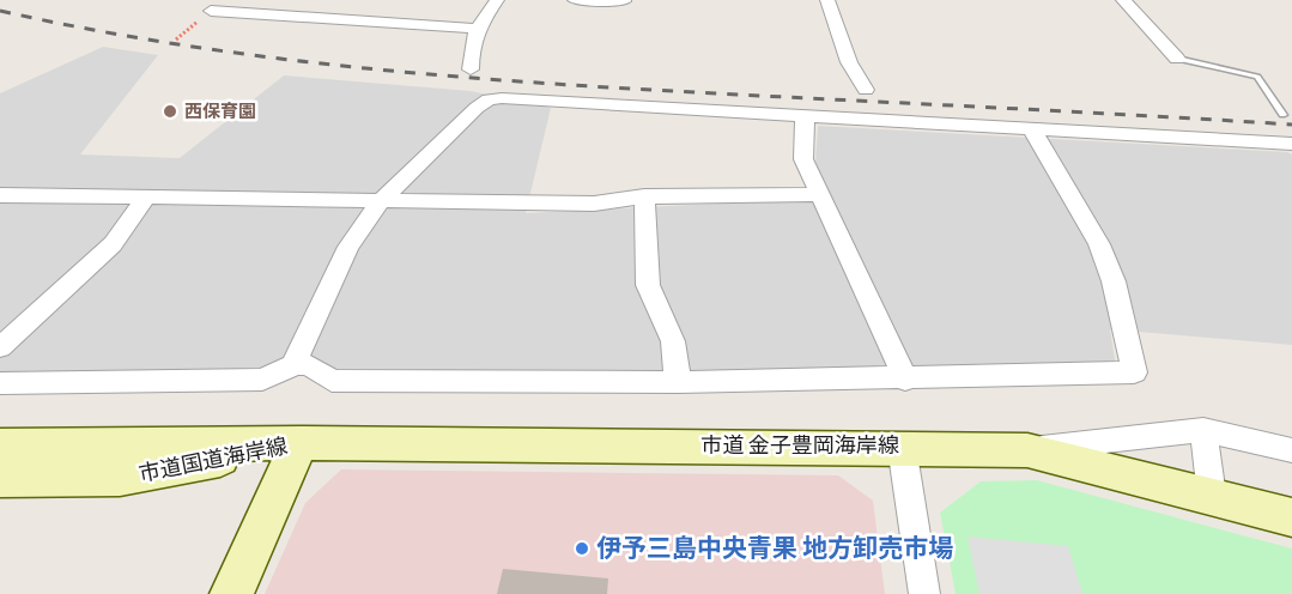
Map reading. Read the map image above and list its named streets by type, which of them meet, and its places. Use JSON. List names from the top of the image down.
{
  "streets": {
    "street": ["市道 金子豊岡海岸線", "市道国道海岸線"]
  },
  "crossings": [
    ["市道 金子豊岡海岸線", "市道国道海岸線"]
  ],
  "places": ["西保育園", "伊予三島中央青果 地方卸売市場"]
}
